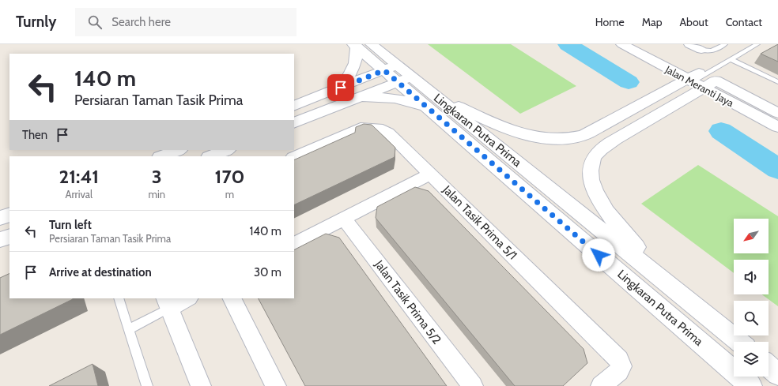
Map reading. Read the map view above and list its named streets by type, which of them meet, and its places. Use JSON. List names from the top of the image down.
{
  "streets": {
    "main road": ["Jalan Meranti Jaya", "Lingkaran Putra Prima"],
    "street": ["Jalan Tasik Prima 5/1", "Jalan Tasik Prima 5/2"]
  },
  "north": "bottom left",
  "page": {
    "header": "Turnly",
    "search": "Search here",
    "nav": [
      "Home",
      "Map",
      "About",
      "Contact"
    ],
    "turn": ["140 m", "Persiaran Taman Tasik Prima"],
    "then": "Then",
    "eta": [
      "21:41",
      "Arrival",
      "3",
      "min",
      "170",
      "m"
    ],
    "list": [
      {
        "name": "Turn left",
        "note": "Persiaran Taman Tasik Prima",
        "value": "140 m"
      },
      {
        "name": "Arrive at destination",
        "value": "30 m"
      }
    ]
  }
}
